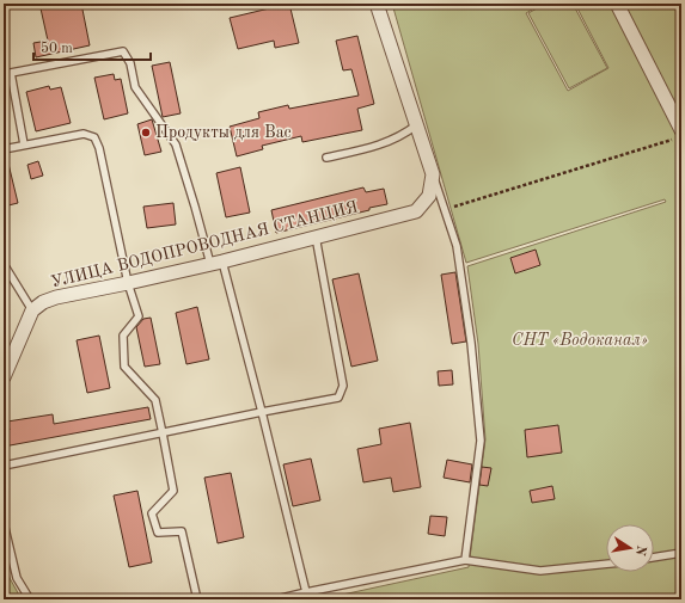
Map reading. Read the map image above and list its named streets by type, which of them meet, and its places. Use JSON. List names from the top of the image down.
{
  "streets": {
    "street": ["УЛИЦА ВОДОПРОВОДНАЯ СТАНЦИЯ"]
  },
  "parks": ["СНТ «Водоканал»"],
  "places": ["Продукты для Вас"],
  "scale_bar": "50 m",
  "north": "right"
}
